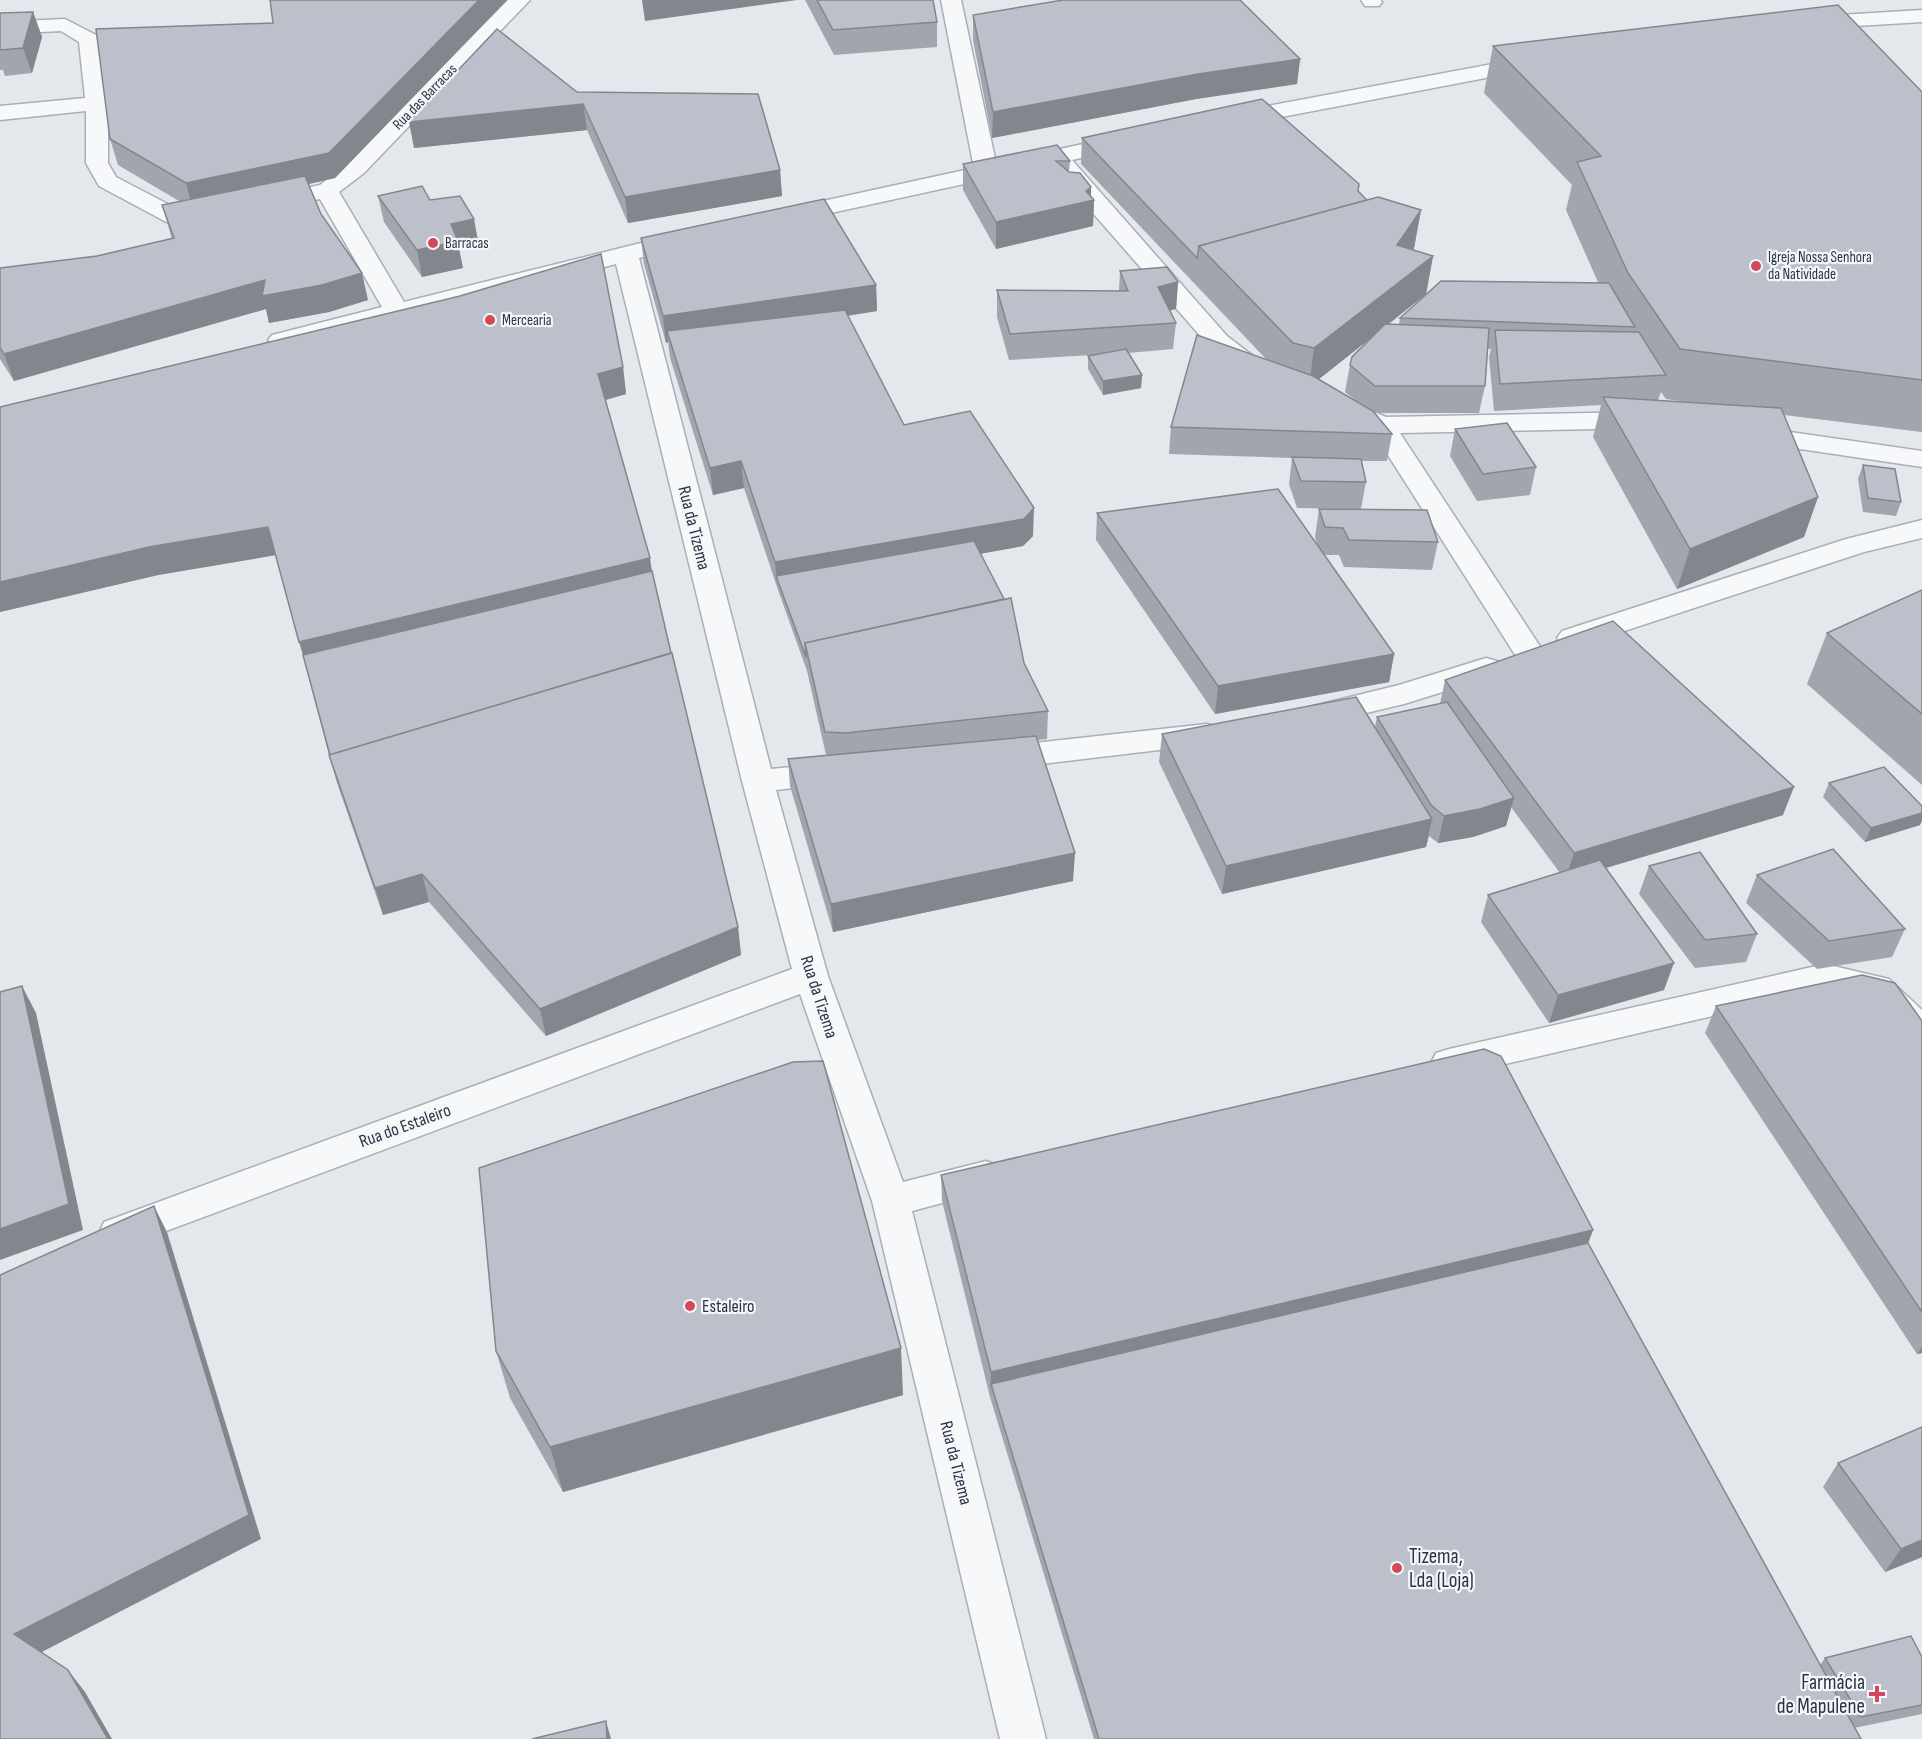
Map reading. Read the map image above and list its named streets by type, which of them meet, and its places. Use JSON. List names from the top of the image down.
{
  "streets": {
    "street": ["Rua das Barracas", "Rua da Tizema", "Rua do Estaleiro"]
  },
  "crossings": [
    ["Rua da Tizema", "Rua do Estaleiro"]
  ],
  "places": {
    "other": [
      "Barracas",
      "Igreja Nossa Senhora da Natividade",
      "Mercearia",
      "Estaleiro",
      "Tizema, Lda (Loja)"
    ],
    "health": ["Farmácia de Mapulene"]
  }
}
